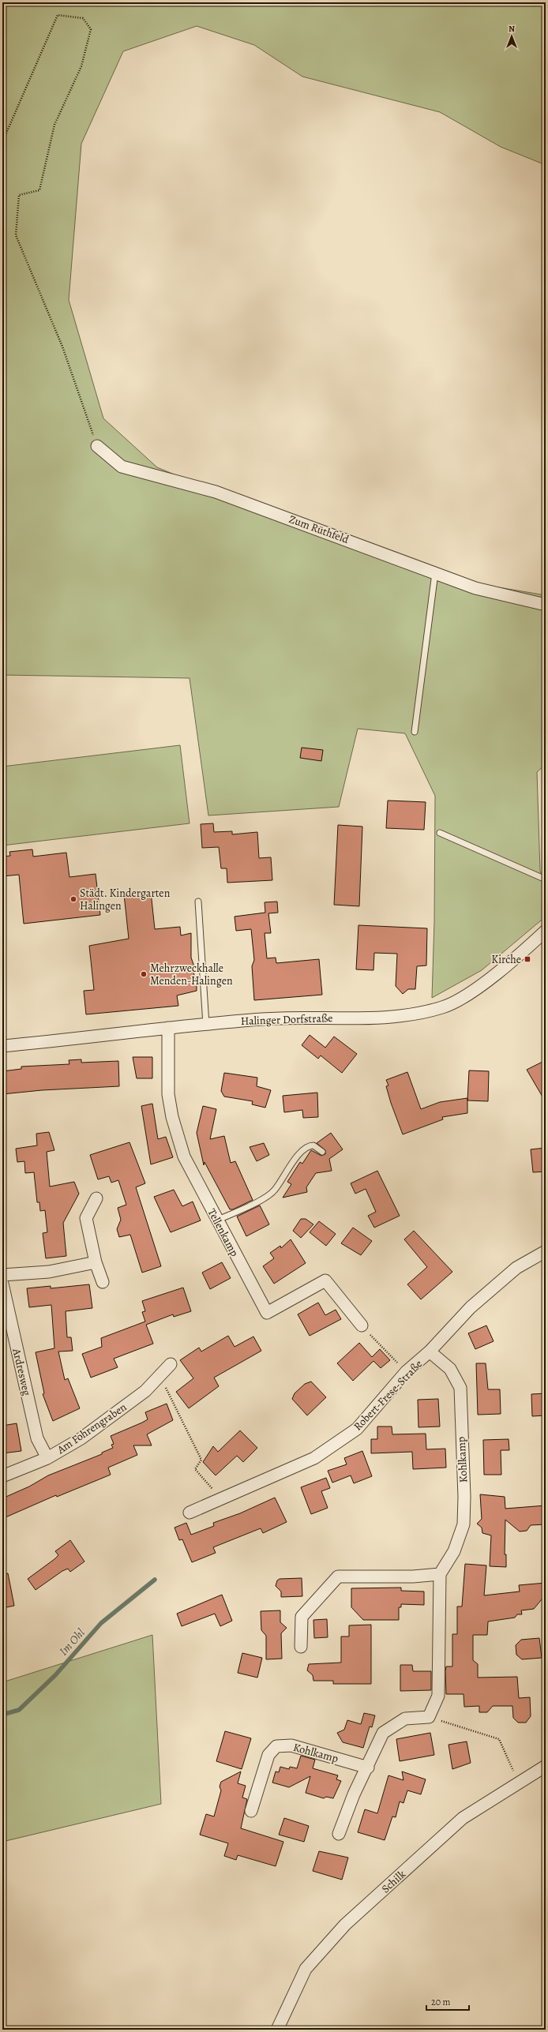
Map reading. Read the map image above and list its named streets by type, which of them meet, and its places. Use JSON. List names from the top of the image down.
{
  "streets": {
    "street": [
      "Zum Rüthfeld",
      "Halinger Dorfstraße",
      "Tellenkamp",
      "Ardresweg",
      "Robert-Frese-Straße",
      "Am Fohrengraben",
      "Kohlkamp",
      "Schilk"
    ]
  },
  "crossings": [
    ["Halinger Dorfstraße", "Tellenkamp"],
    ["Ardresweg", "Am Fohrengraben"],
    ["Robert-Frese-Straße", "Kohlkamp"]
  ],
  "water": ["Im Ohl"],
  "places": {
    "other": ["Städt. Kindergarten Halingen", "Mehrzweckhalle Menden-Halingen"],
    "transit": ["Kirche"]
  },
  "scale_bar": "20 m",
  "north": "top"
}
